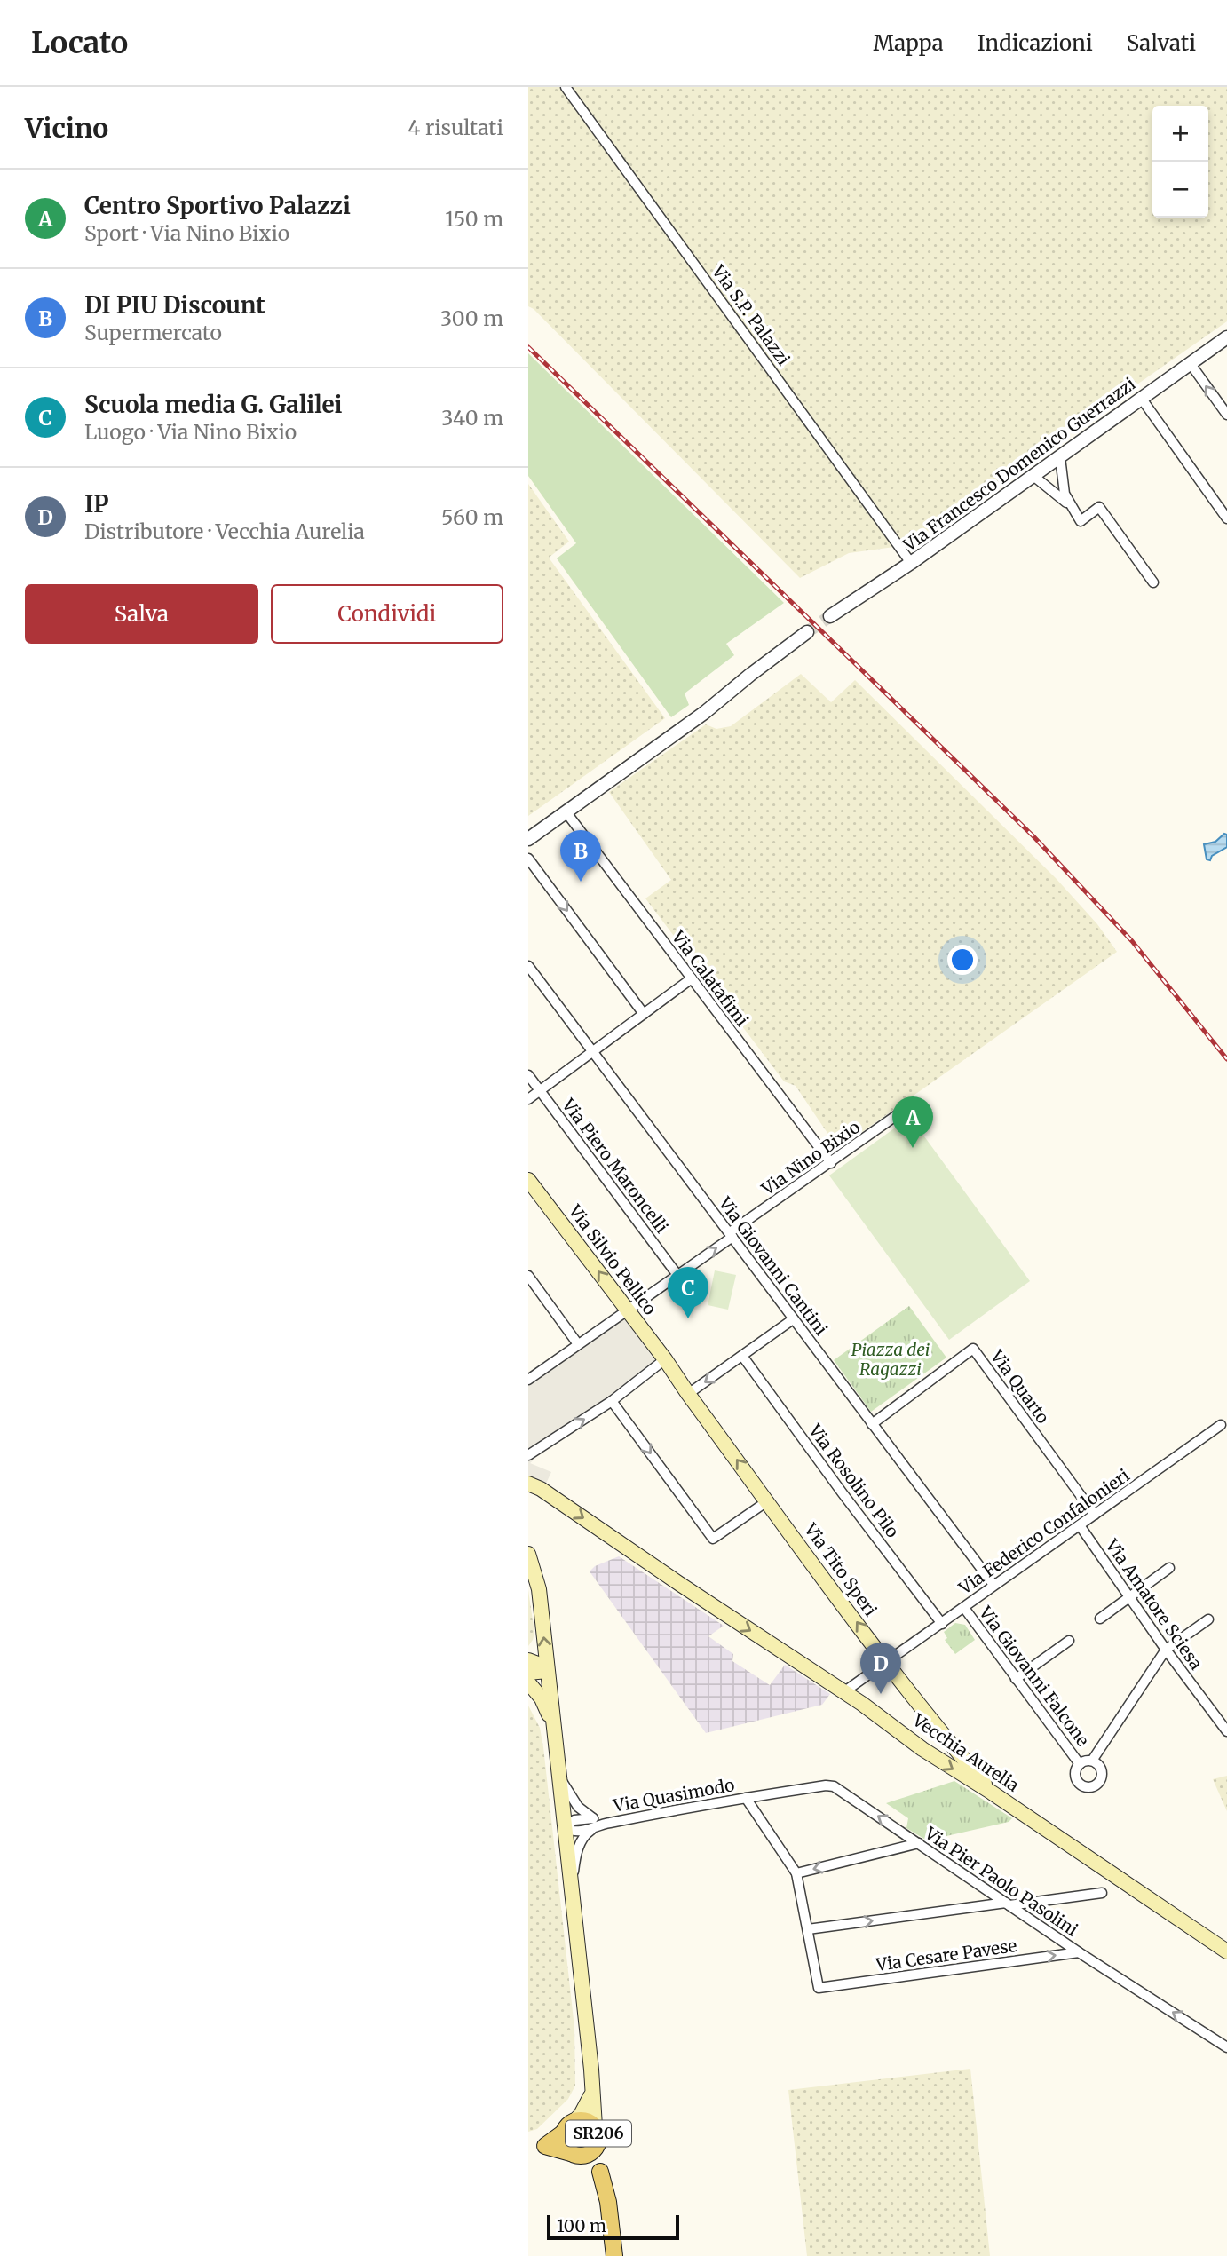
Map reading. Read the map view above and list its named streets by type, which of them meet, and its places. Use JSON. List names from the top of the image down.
{
  "streets": {
    "main road": [
      "Via Silvio Pellico",
      "Via Tito Speri",
      "Vecchia Aurelia",
      "SR206"
    ],
    "street": [
      "Via S.P. Palazzi",
      "Via Francesco Domenico Guerrazzi",
      "Via Calatafimi",
      "Via Nino Bixio",
      "Via Piero Maroncelli",
      "Via Giovanni Cantini",
      "Via Quarto",
      "Via Rosolino Pilo",
      "Via Federico Confalonieri",
      "Via Amatore Sciesa",
      "Via Giovanni Falcone",
      "Via Quasimodo",
      "Via Pier Paolo Pasolini",
      "Via Cesare Pavese"
    ]
  },
  "crossings": [
    ["Via S.P. Palazzi", "Via Francesco Domenico Guerrazzi"],
    ["Via Calatafimi", "Via Nino Bixio"],
    ["Via Nino Bixio", "Via Piero Maroncelli"],
    ["Via Nino Bixio", "Via Silvio Pellico"],
    ["Via Nino Bixio", "Via Giovanni Cantini"],
    ["Via Silvio Pellico", "Via Tito Speri"],
    ["Via Giovanni Cantini", "Via Quarto"],
    ["Via Giovanni Cantini", "Via Federico Confalonieri"],
    ["Via Quarto", "Via Federico Confalonieri"],
    ["Via Rosolino Pilo", "Via Federico Confalonieri"],
    ["Via Federico Confalonieri", "Via Tito Speri"],
    ["Via Federico Confalonieri", "Via Amatore Sciesa"],
    ["Via Federico Confalonieri", "Via Giovanni Falcone"],
    ["Via Federico Confalonieri", "Vecchia Aurelia"],
    ["Via Tito Speri", "Vecchia Aurelia"],
    ["Via Quasimodo", "Via Pier Paolo Pasolini"],
    ["Via Pier Paolo Pasolini", "Via Cesare Pavese"]
  ],
  "one_way": [
    "Via Silvio Pellico",
    "Via Tito Speri",
    "Vecchia Aurelia",
    "Via Pier Paolo Pasolini"
  ],
  "parks": ["Piazza dei Ragazzi"],
  "scale_bar": "100 m",
  "page": {
    "header": "Locato",
    "nav": ["Mappa", "Indicazioni", "Salvati"],
    "heading": ["Vicino", "4 risultati"],
    "map_buttons": ["+", "−"],
    "list": [
      {
        "mark": "A",
        "name": "Centro Sportivo Palazzi",
        "note": "Sport · Via Nino Bixio",
        "value": "150 m"
      },
      {
        "mark": "B",
        "name": "DI PIU Discount",
        "note": "Supermercato",
        "value": "300 m"
      },
      {
        "mark": "C",
        "name": "Scuola media G. Galilei",
        "note": "Luogo · Via Nino Bixio",
        "value": "340 m"
      },
      {
        "mark": "D",
        "name": "IP",
        "note": "Distributore · Vecchia Aurelia",
        "value": "560 m"
      }
    ],
    "buttons": ["Salva", "Condividi"],
    "pins": [
      "B",
      "A",
      "C",
      "D"
    ],
    "scale": "100 m"
  }
}
